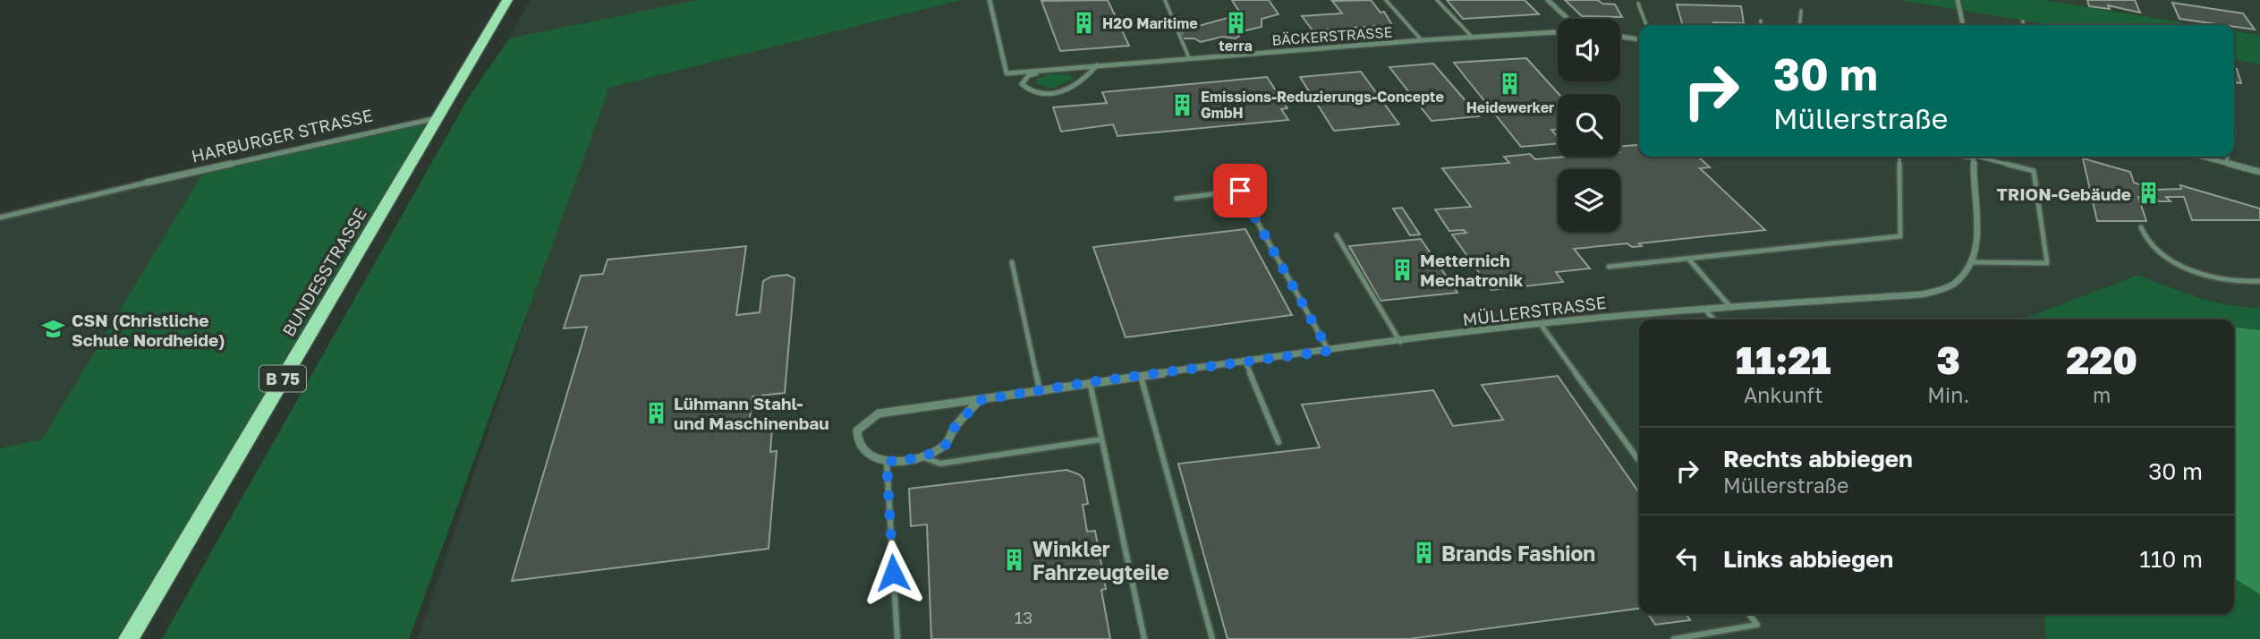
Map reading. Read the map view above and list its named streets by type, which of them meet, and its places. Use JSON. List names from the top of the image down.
{
  "streets": {
    "main road": ["BUNDESSTRASSE", "B 75"],
    "street": ["BÄCKERSTRASSE", "HARBURGER STRASSE", "MÜLLERSTRASSE"]
  },
  "crossings": [
    ["HARBURGER STRASSE", "BUNDESSTRASSE"],
    ["HARBURGER STRASSE", "B 75"],
    ["BUNDESSTRASSE", "B 75"]
  ],
  "places": {
    "building": [
      "terra",
      "H2O Maritime",
      "Heidewerker",
      "Emissions-Reduzierungs-Concepte GmbH",
      "TRION-Gebäude",
      "Metternich Mechatronik",
      "Lühmann Stahl- und Maschinenbau",
      "Brands Fashion",
      "Winkler Fahrzeugteile"
    ],
    "school or university": ["CSN (Christliche Schule Nordheide)"]
  },
  "house_numbers": ["13"],
  "page": {
    "turn": ["30 m", "Müllerstraße"],
    "eta": [
      "11:21",
      "Ankunft",
      "3",
      "Min.",
      "220",
      "m"
    ],
    "list": [
      {
        "name": "Rechts abbiegen",
        "note": "Müllerstraße",
        "value": "30 m"
      },
      {
        "name": "Links abbiegen",
        "value": "110 m"
      }
    ]
  }
}
